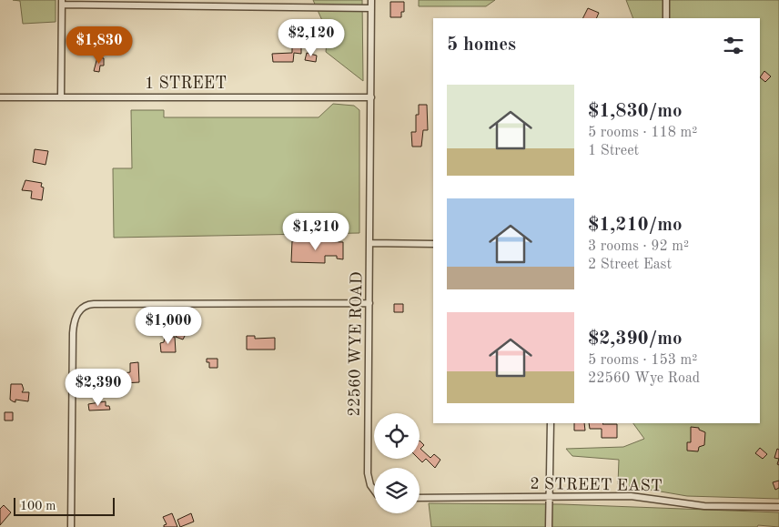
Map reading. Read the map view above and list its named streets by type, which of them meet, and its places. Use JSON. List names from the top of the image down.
{
  "streets": {
    "street": ["1 STREET", "22560 WYE ROAD", "2 STREET EAST"]
  },
  "crossings": [
    ["1 STREET", "22560 WYE ROAD"]
  ],
  "scale_bar": "100 m",
  "page": {
    "heading": "5 homes",
    "price": [
      "$2,120",
      "$1,830",
      "$1,210",
      "$1,000",
      "$2,390"
    ],
    "list": [
      {
        "name": "$1,830/mo",
        "note": "5 rooms · 118 m² · 1 Street"
      },
      {
        "name": "$1,210/mo",
        "note": "3 rooms · 92 m² · 2 Street East"
      },
      {
        "name": "$2,390/mo",
        "note": "5 rooms · 153 m² · 22560 Wye Road"
      }
    ],
    "scale": "100 m"
  }
}
